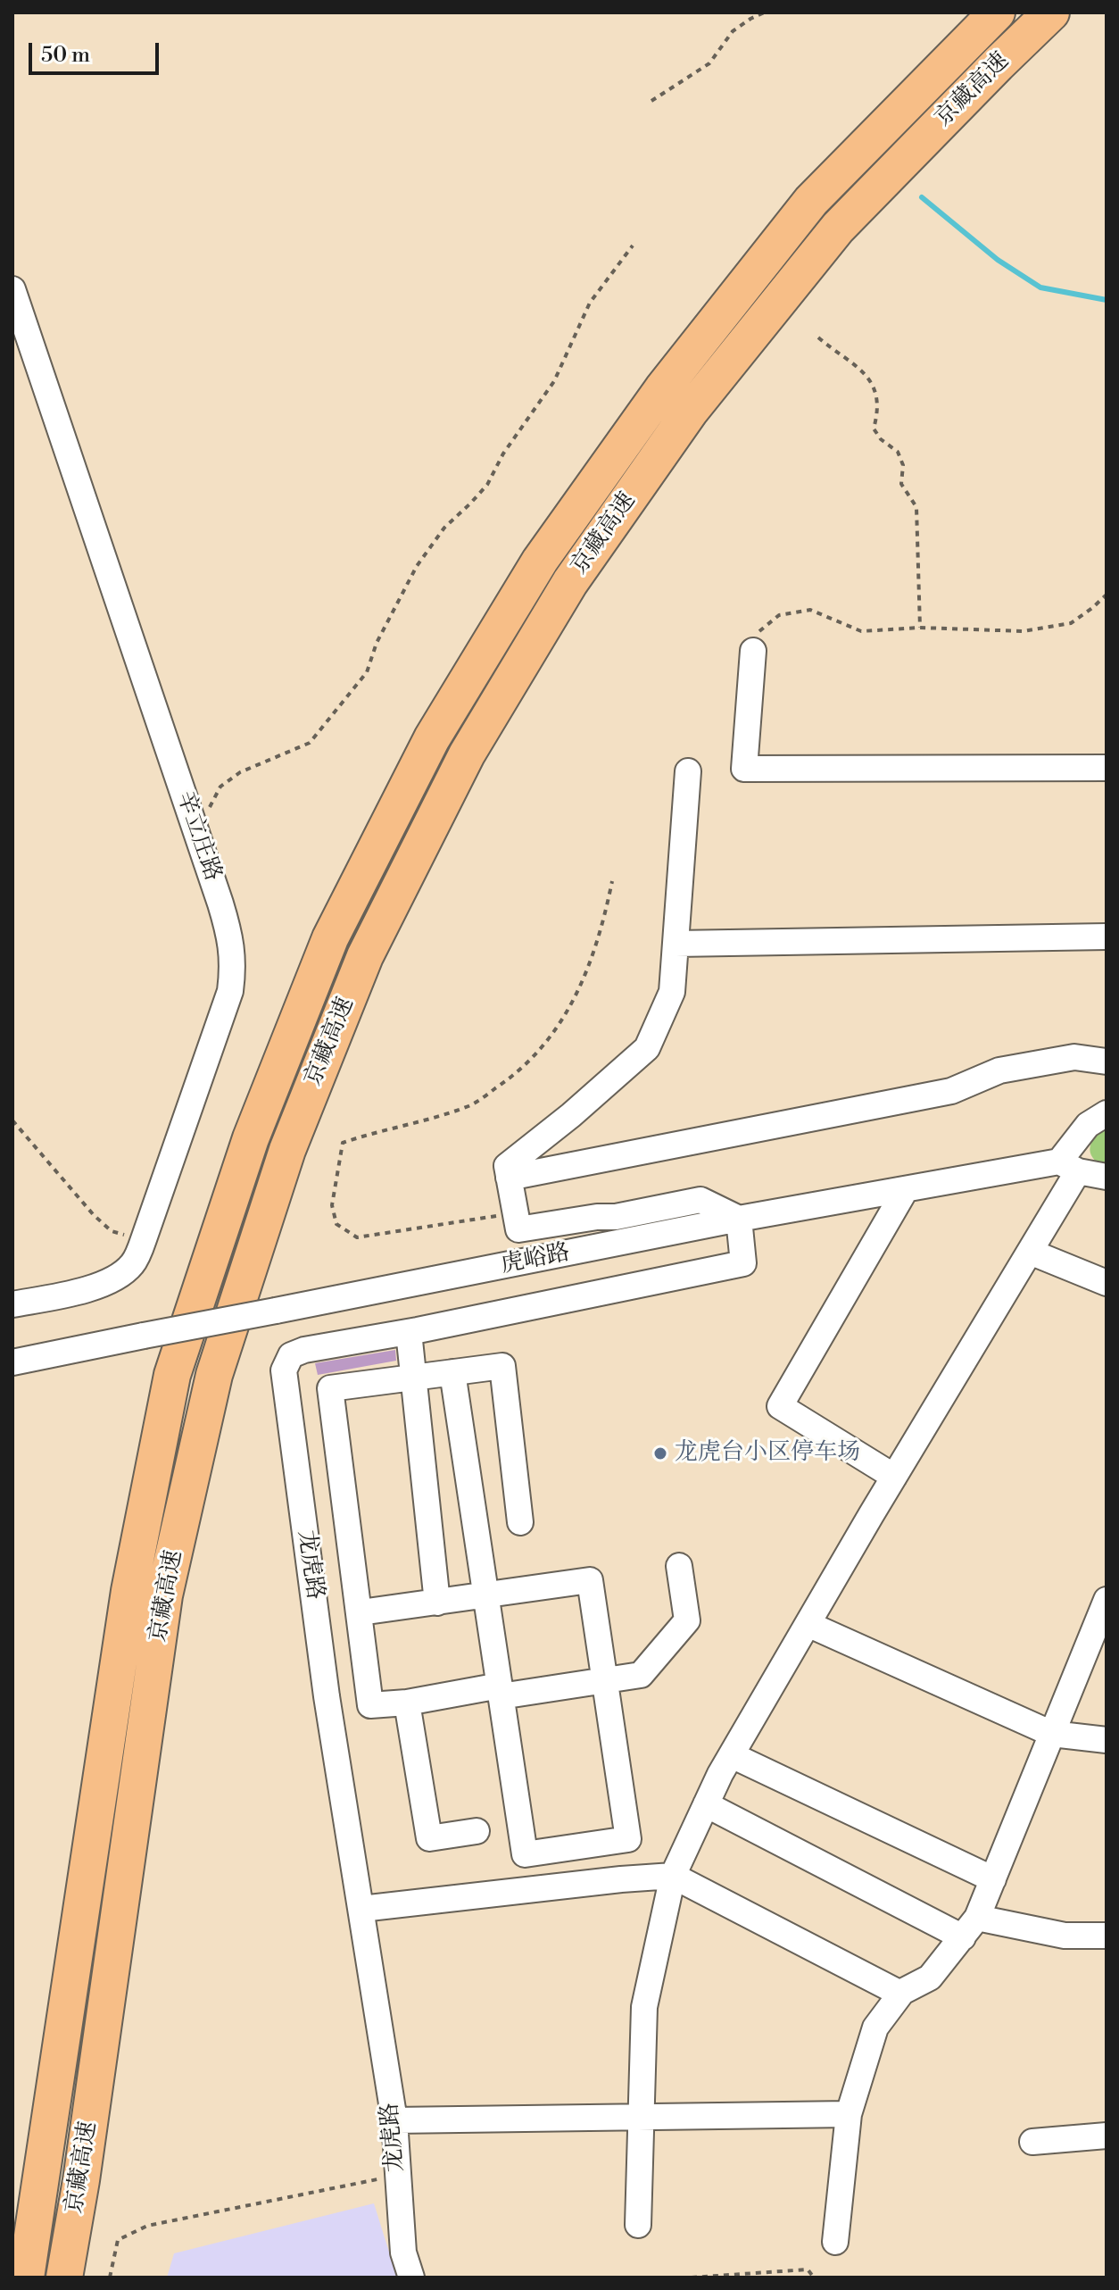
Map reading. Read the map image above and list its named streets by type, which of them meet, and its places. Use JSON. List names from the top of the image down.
{
  "streets": {
    "highway": ["京藏高速"],
    "street": ["辛立庄路", "虎峪路", "龙虎路"]
  },
  "crossings": [
    ["虎峪路", "龙虎路"]
  ],
  "places": ["龙虎台小区停车场"],
  "scale_bar": "50 m"
}
